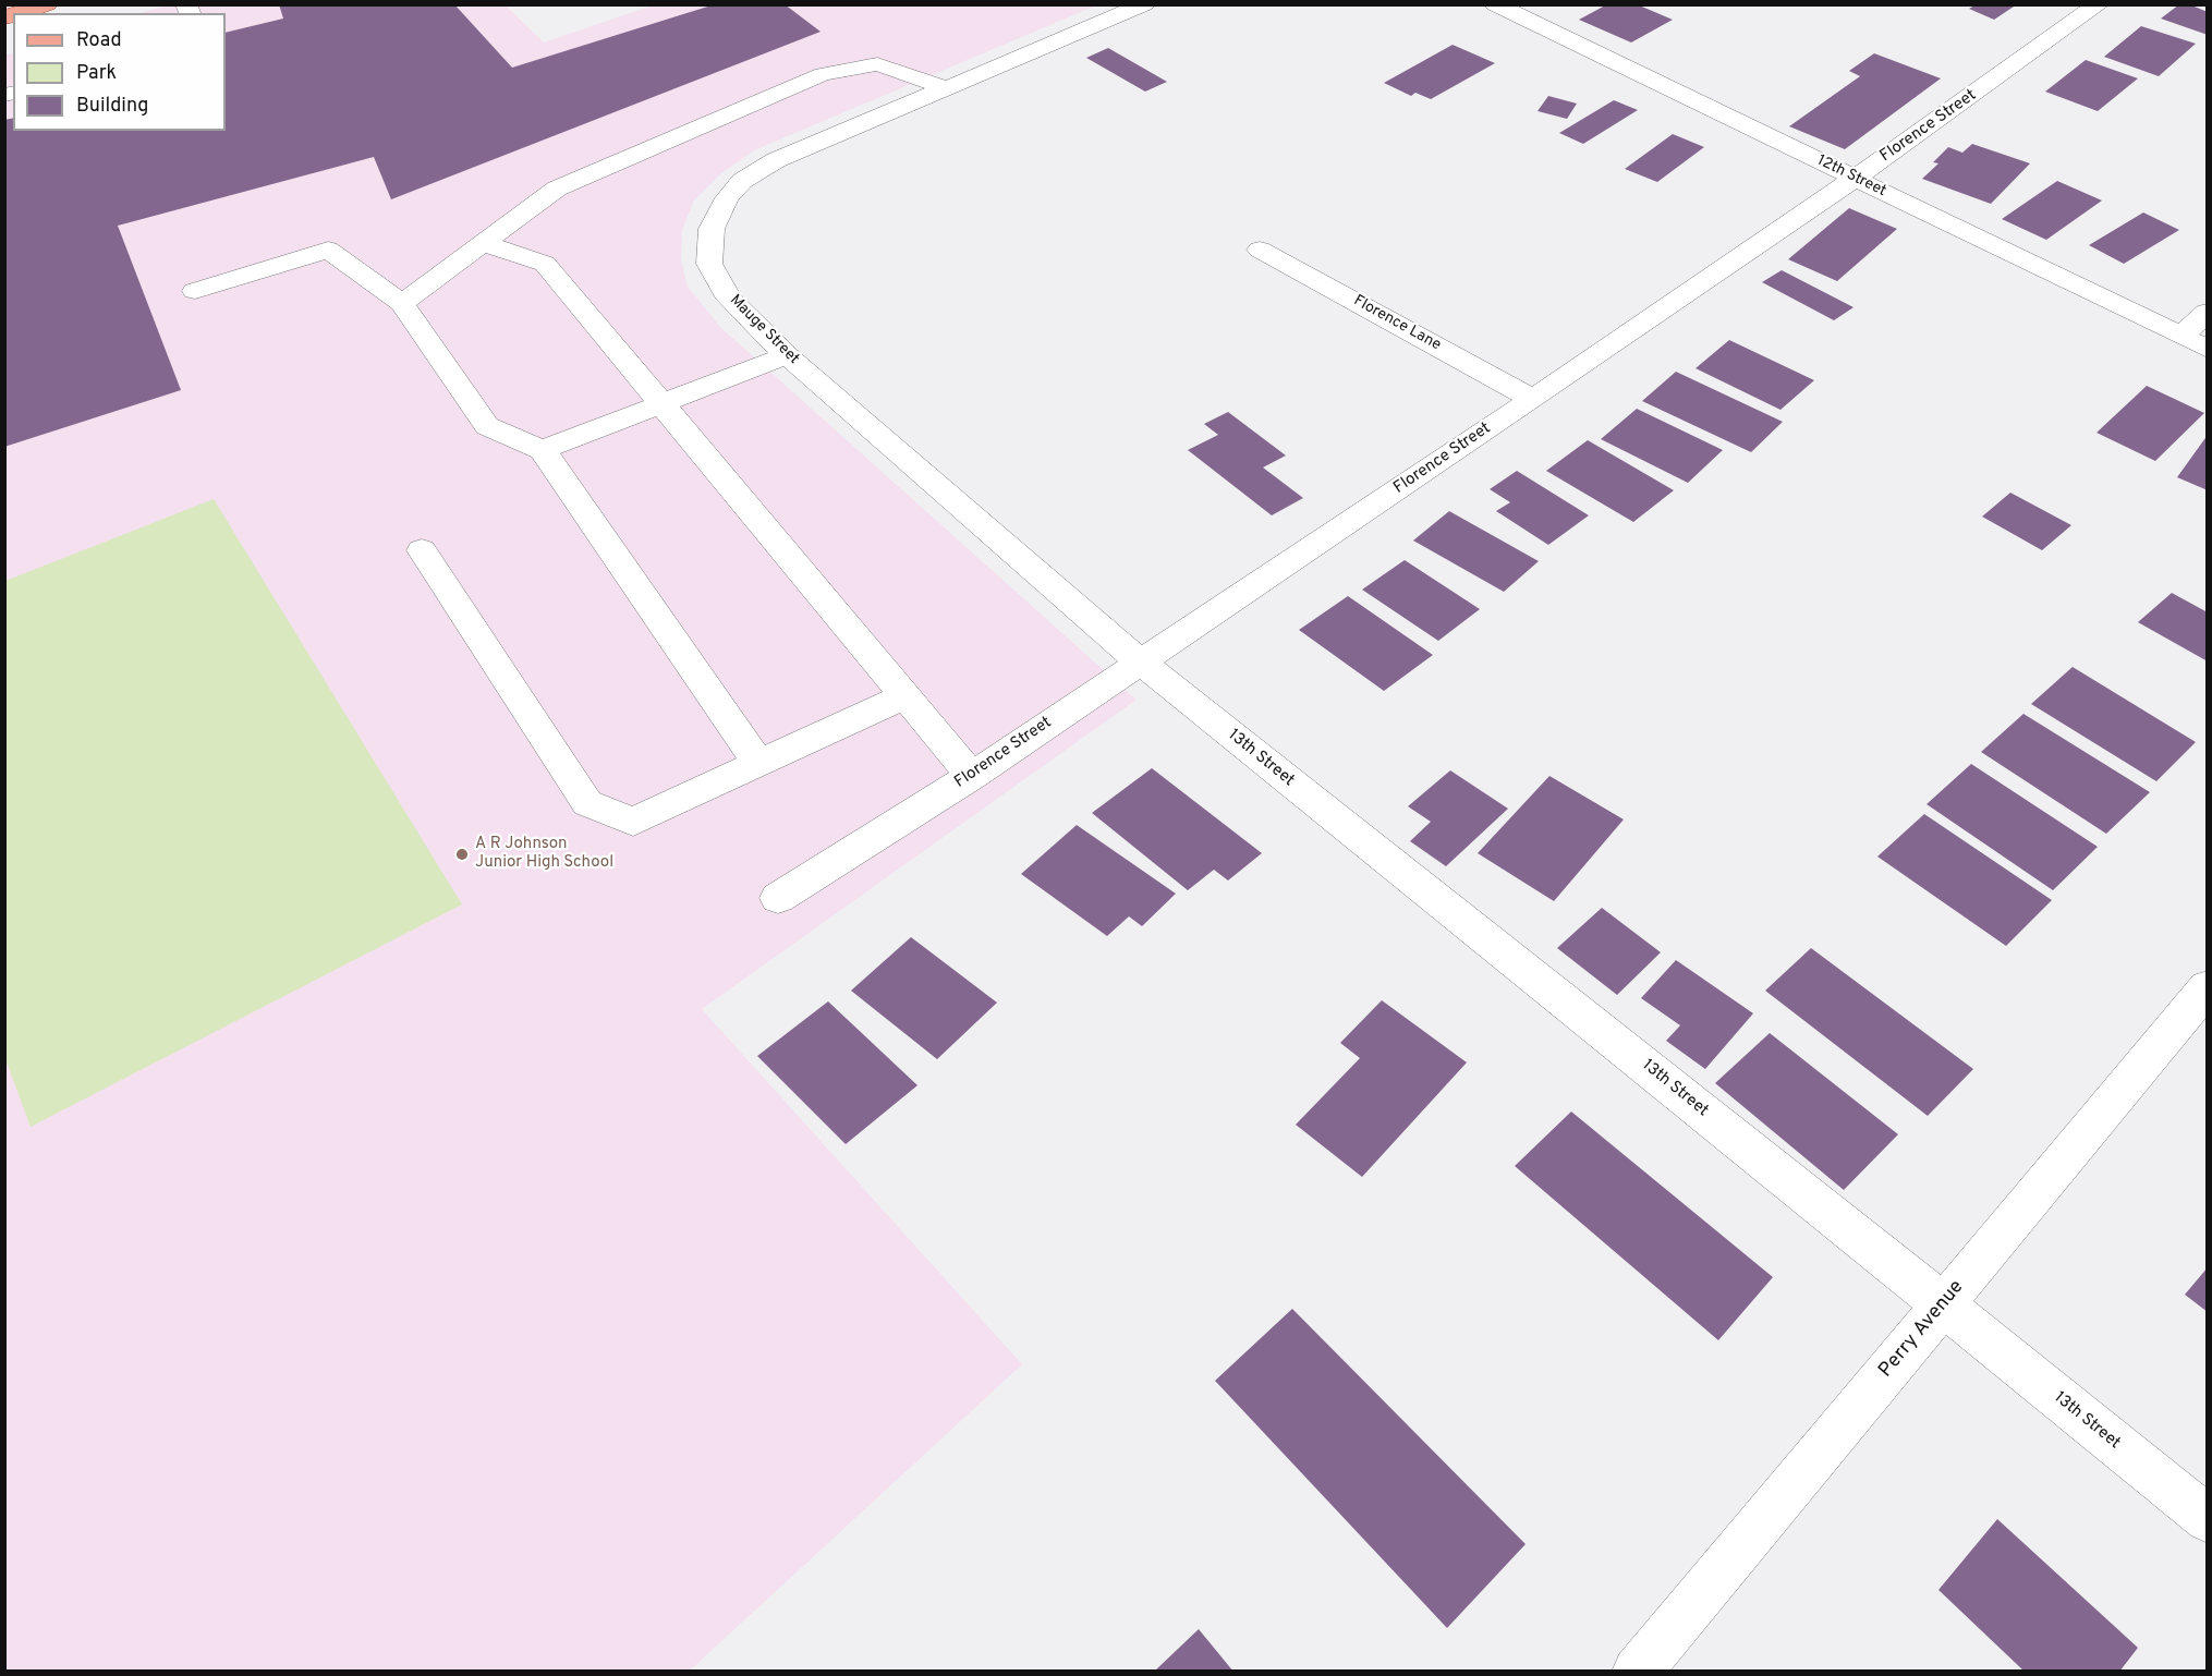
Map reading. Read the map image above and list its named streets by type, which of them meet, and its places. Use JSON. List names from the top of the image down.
{
  "streets": {
    "street": [
      "Florence Street",
      "12th Street",
      "Florence Lane",
      "Mauge Street",
      "13th Street",
      "Perry Avenue"
    ]
  },
  "crossings": [
    ["Florence Street", "12th Street"],
    ["Florence Street", "Florence Lane"],
    ["Florence Street", "Mauge Street"],
    ["Florence Street", "13th Street"],
    ["Mauge Street", "13th Street"],
    ["13th Street", "Perry Avenue"]
  ],
  "places": ["A R Johnson Junior High School"],
  "legend": ["Road", "Park", "Building"]
}
